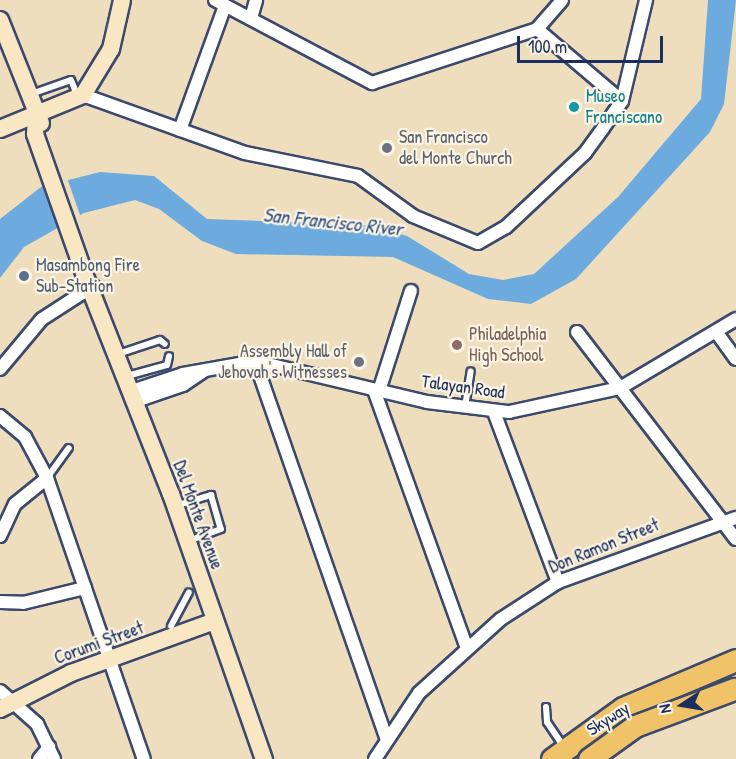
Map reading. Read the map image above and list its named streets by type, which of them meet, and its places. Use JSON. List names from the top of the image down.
{
  "streets": {
    "highway": ["Skyway"],
    "main road": ["Del Monte Avenue", "Corumi Street"],
    "street": ["Talayan Road", "Don Ramon Street"]
  },
  "crossings": [
    ["Talayan Road", "Del Monte Avenue"],
    ["Del Monte Avenue", "Corumi Street"]
  ],
  "water": ["San Francisco River"],
  "places": [
    "Museo Franciscano",
    "San Francisco del Monte Church",
    "Masambong Fire Sub-Station",
    "Philadelphia High School",
    "Assembly Hall of Jehovah's Witnesses"
  ],
  "scale_bar": "100 m",
  "north": "left"
}
